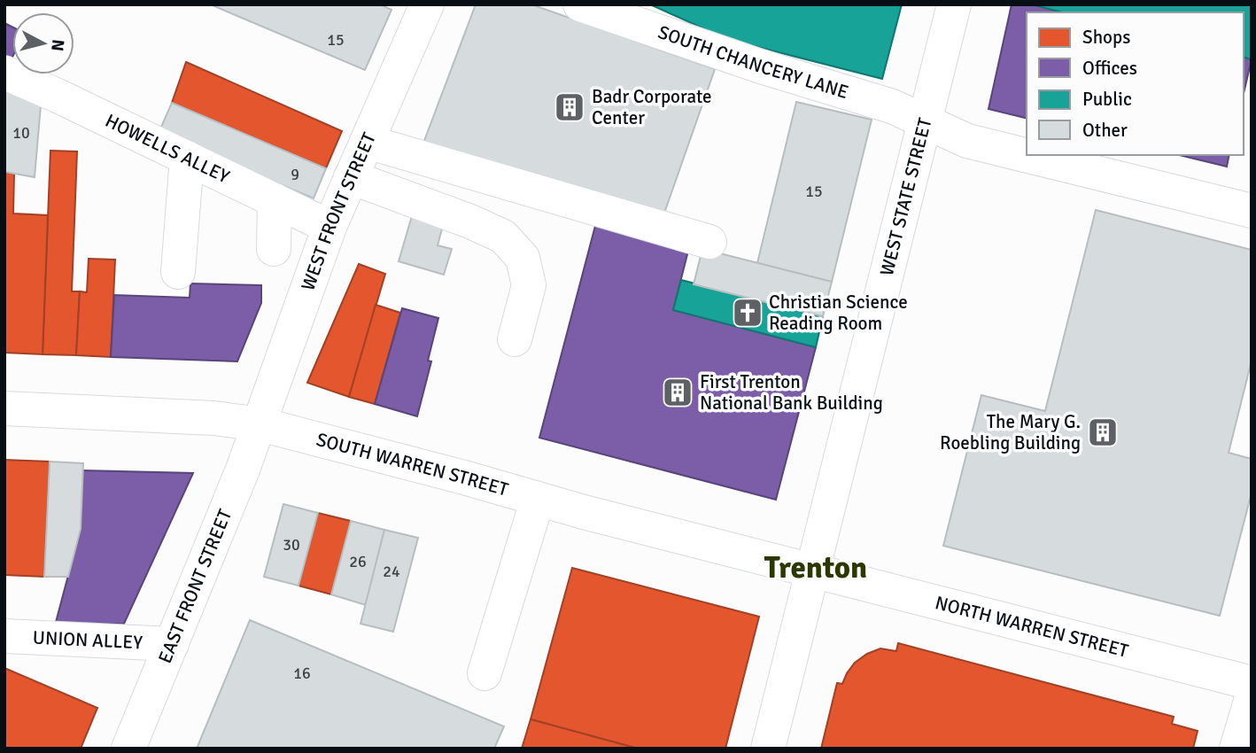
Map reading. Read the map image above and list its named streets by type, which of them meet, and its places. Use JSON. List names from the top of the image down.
{
  "streets": {
    "street": [
      "SOUTH CHANCERY LANE",
      "HOWELLS ALLEY",
      "WEST STATE STREET",
      "WEST FRONT STREET",
      "SOUTH WARREN STREET",
      "EAST FRONT STREET",
      "NORTH WARREN STREET",
      "UNION ALLEY"
    ]
  },
  "crossings": [
    ["SOUTH CHANCERY LANE", "WEST STATE STREET"],
    ["HOWELLS ALLEY", "WEST FRONT STREET"],
    ["WEST STATE STREET", "SOUTH WARREN STREET"],
    ["WEST STATE STREET", "NORTH WARREN STREET"],
    ["WEST FRONT STREET", "SOUTH WARREN STREET"],
    ["WEST FRONT STREET", "EAST FRONT STREET"],
    ["SOUTH WARREN STREET", "EAST FRONT STREET"],
    ["SOUTH WARREN STREET", "NORTH WARREN STREET"],
    ["EAST FRONT STREET", "UNION ALLEY"]
  ],
  "districts": ["Trenton"],
  "places": {
    "building": ["Badr Corporate Center", "First Trenton National Bank Building", "The Mary G. Roebling Building"],
    "church": ["Christian Science Reading Room"]
  },
  "house_numbers": [
    "15",
    "10",
    "9",
    "15",
    "30",
    "26",
    "24",
    "16"
  ],
  "legend": [
    "Shops",
    "Offices",
    "Public",
    "Other"
  ],
  "north": "right"
}
